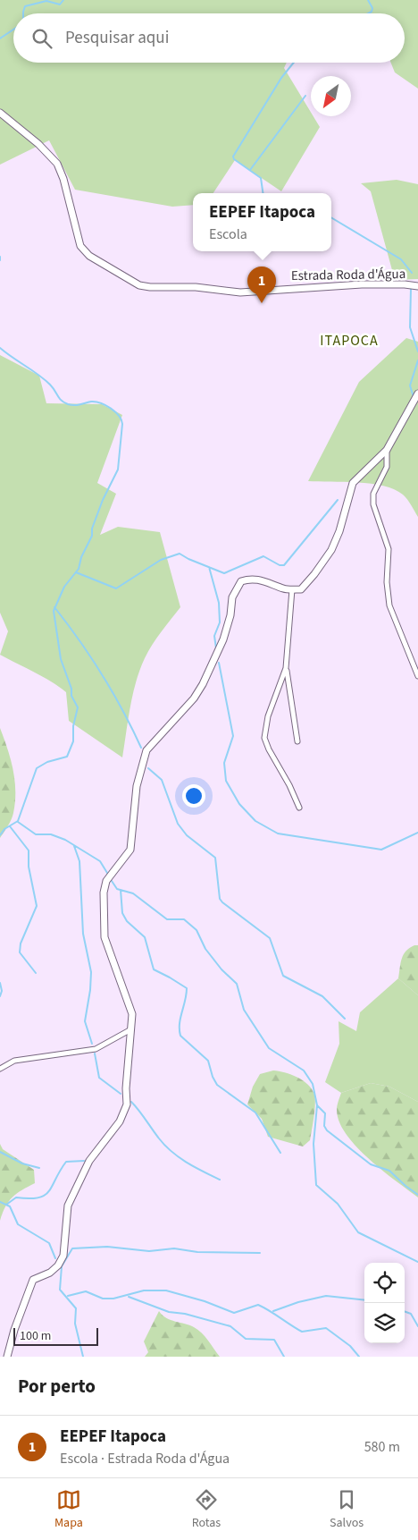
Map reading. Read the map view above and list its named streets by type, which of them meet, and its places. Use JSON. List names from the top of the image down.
{
  "streets": {
    "street": ["Estrada Roda d'Água"]
  },
  "districts": ["ITAPOCA"],
  "scale_bar": "100 m",
  "north": "bottom left",
  "page": {
    "search": "Pesquisar aqui",
    "popup": ["EEPEF Itapoca", "Escola"],
    "pins": "1",
    "scale": "100 m",
    "heading": "Por perto",
    "list": [
      {
        "mark": "1",
        "name": "EEPEF Itapoca",
        "note": "Escola · Estrada Roda d'Água",
        "value": "580 m"
      }
    ],
    "nav": ["Mapa", "Rotas", "Salvos"]
  }
}
